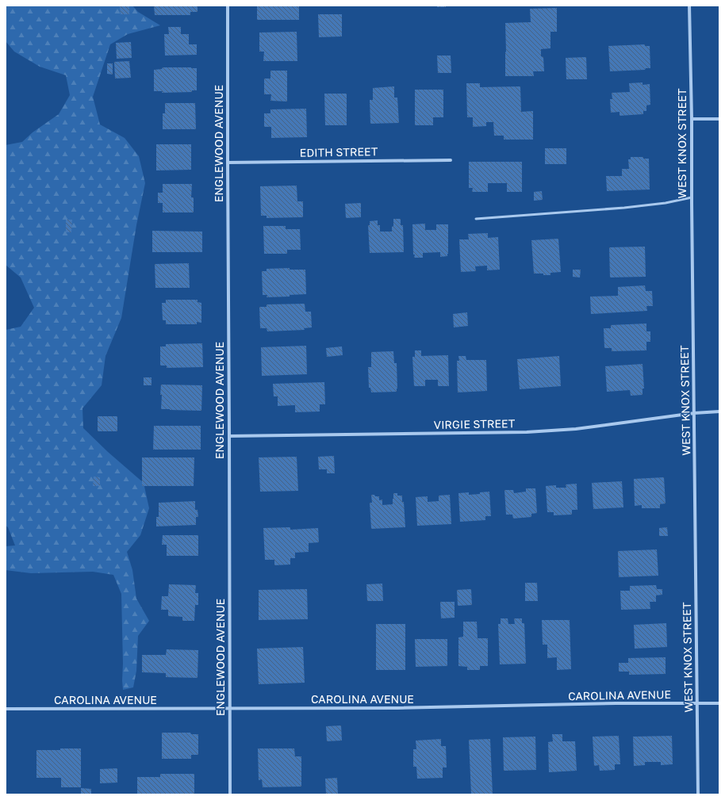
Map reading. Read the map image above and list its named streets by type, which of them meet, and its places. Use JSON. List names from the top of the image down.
{
  "streets": {
    "street": [
      "ENGLEWOOD AVENUE",
      "WEST KNOX STREET",
      "EDITH STREET",
      "VIRGIE STREET",
      "CAROLINA AVENUE"
    ]
  },
  "crossings": [
    ["ENGLEWOOD AVENUE", "EDITH STREET"],
    ["ENGLEWOOD AVENUE", "VIRGIE STREET"],
    ["ENGLEWOOD AVENUE", "CAROLINA AVENUE"],
    ["WEST KNOX STREET", "VIRGIE STREET"],
    ["WEST KNOX STREET", "CAROLINA AVENUE"]
  ]
}
